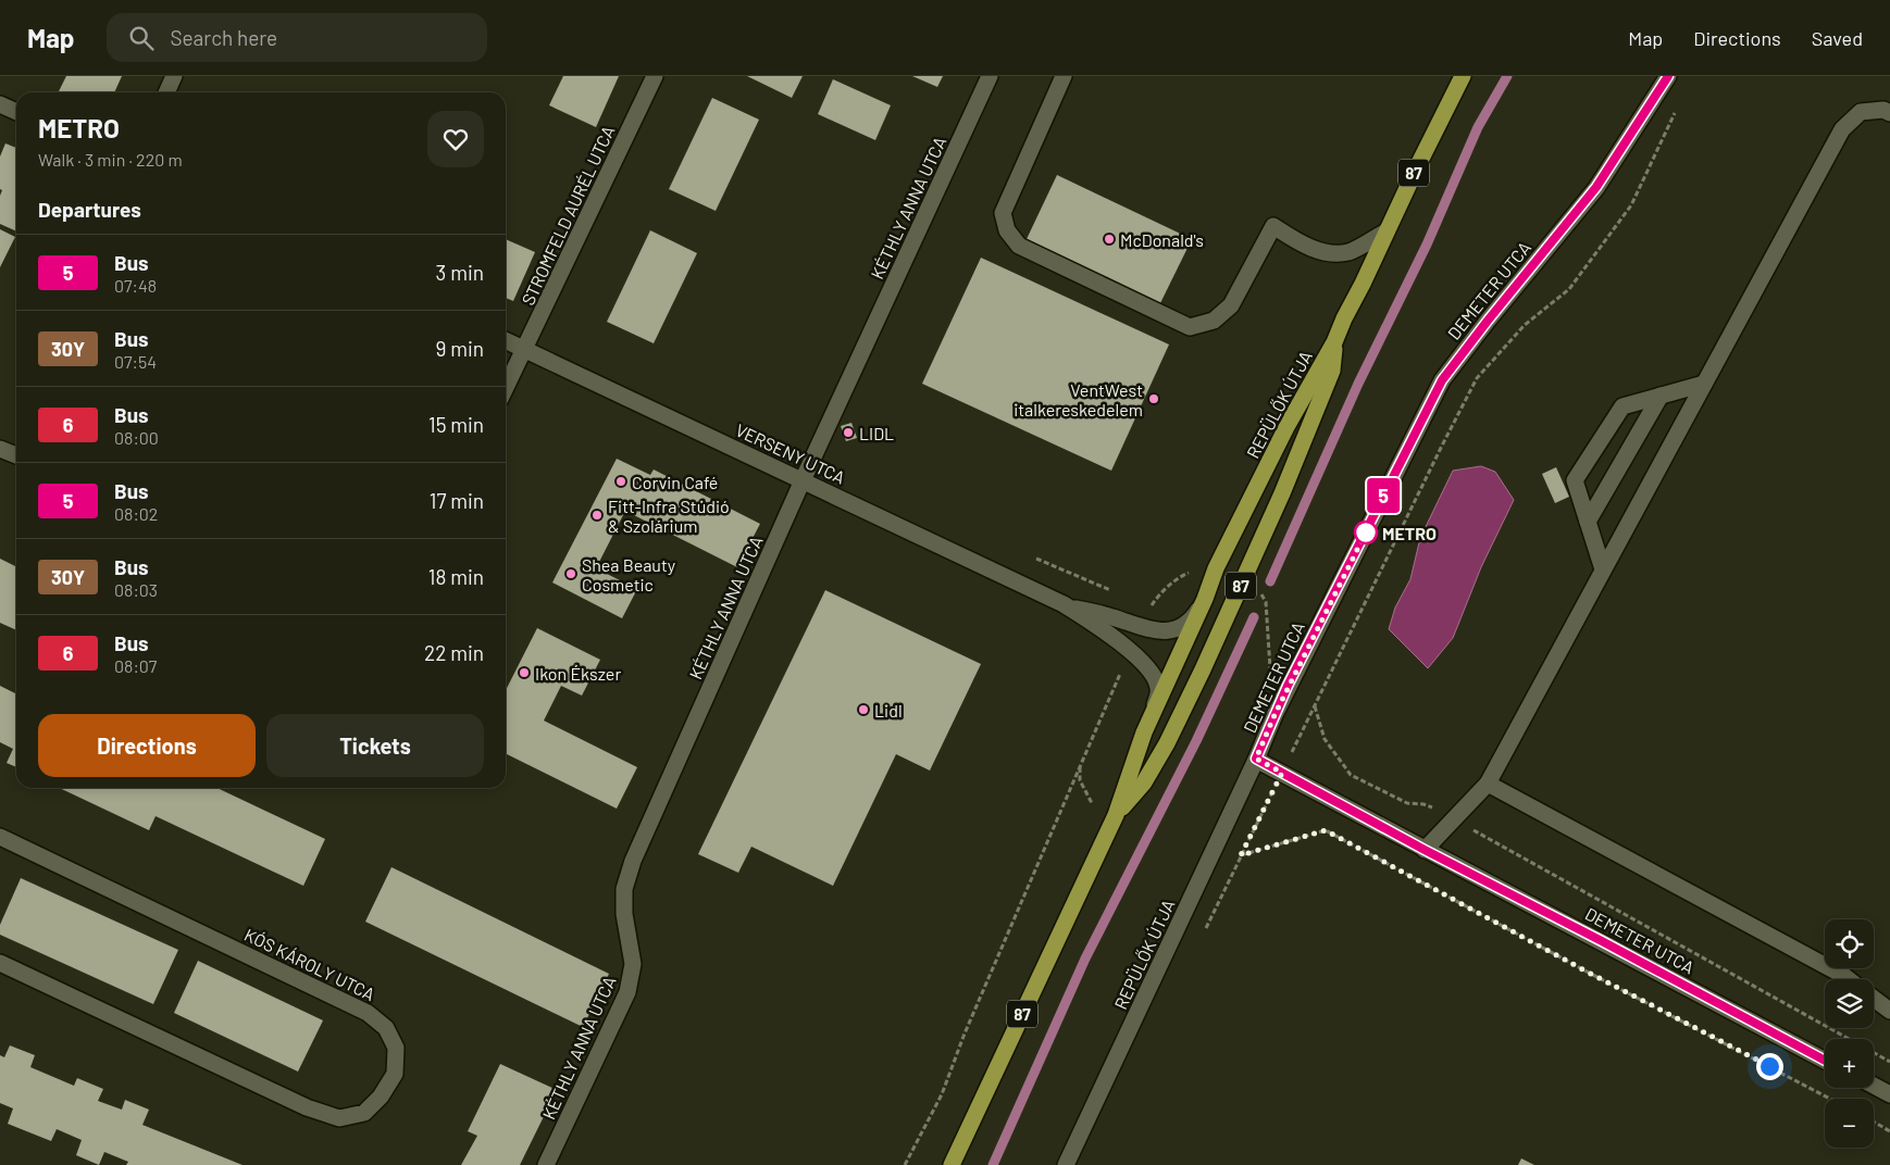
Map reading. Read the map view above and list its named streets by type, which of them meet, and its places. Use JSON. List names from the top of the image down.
{
  "streets": {
    "main road": ["87", "REPÜLŐK ÚTJA"],
    "street": [
      "KÉTHLY ANNA UTCA",
      "STROMFELD AURÉL UTCA",
      "DEMETER UTCA",
      "VERSENY UTCA",
      "KÓS KÁROLY UTCA"
    ]
  },
  "crossings": [
    ["87", "REPÜLŐK ÚTJA"],
    ["KÉTHLY ANNA UTCA", "VERSENY UTCA"],
    ["STROMFELD AURÉL UTCA", "VERSENY UTCA"],
    ["DEMETER UTCA", "REPÜLŐK ÚTJA"],
    ["REPÜLŐK ÚTJA", "VERSENY UTCA"]
  ],
  "places": [
    "McDonald's",
    "VentWest italkereskedelem",
    "LIDL",
    "Corvin Café",
    "Fitt-Infra Stúdió & Szolárium",
    "METRO",
    "Shea Beauty Cosmetic",
    "Ikon Ékszer",
    "Lidl"
  ],
  "lines": ["bus line 5"],
  "page": {
    "header": "Map",
    "search": "Search here",
    "nav": ["Map", "Directions", "Saved"],
    "on_map": "5",
    "heading": [
      ["METRO", "Walk · 3 min · 220 m"],
      "Departures"
    ],
    "list": [
      {
        "mark": "5",
        "name": "Bus",
        "note": "07:48",
        "value": "3 min"
      },
      {
        "mark": "30Y",
        "name": "Bus",
        "note": "07:54",
        "value": "9 min"
      },
      {
        "mark": "6",
        "name": "Bus",
        "note": "08:00",
        "value": "15 min"
      },
      {
        "mark": "5",
        "name": "Bus",
        "note": "08:02",
        "value": "17 min"
      },
      {
        "mark": "30Y",
        "name": "Bus",
        "note": "08:03",
        "value": "18 min"
      },
      {
        "mark": "6",
        "name": "Bus",
        "note": "08:07",
        "value": "22 min"
      }
    ],
    "buttons": ["Directions", "Tickets"],
    "map_buttons": ["+", "−"]
  }
}
